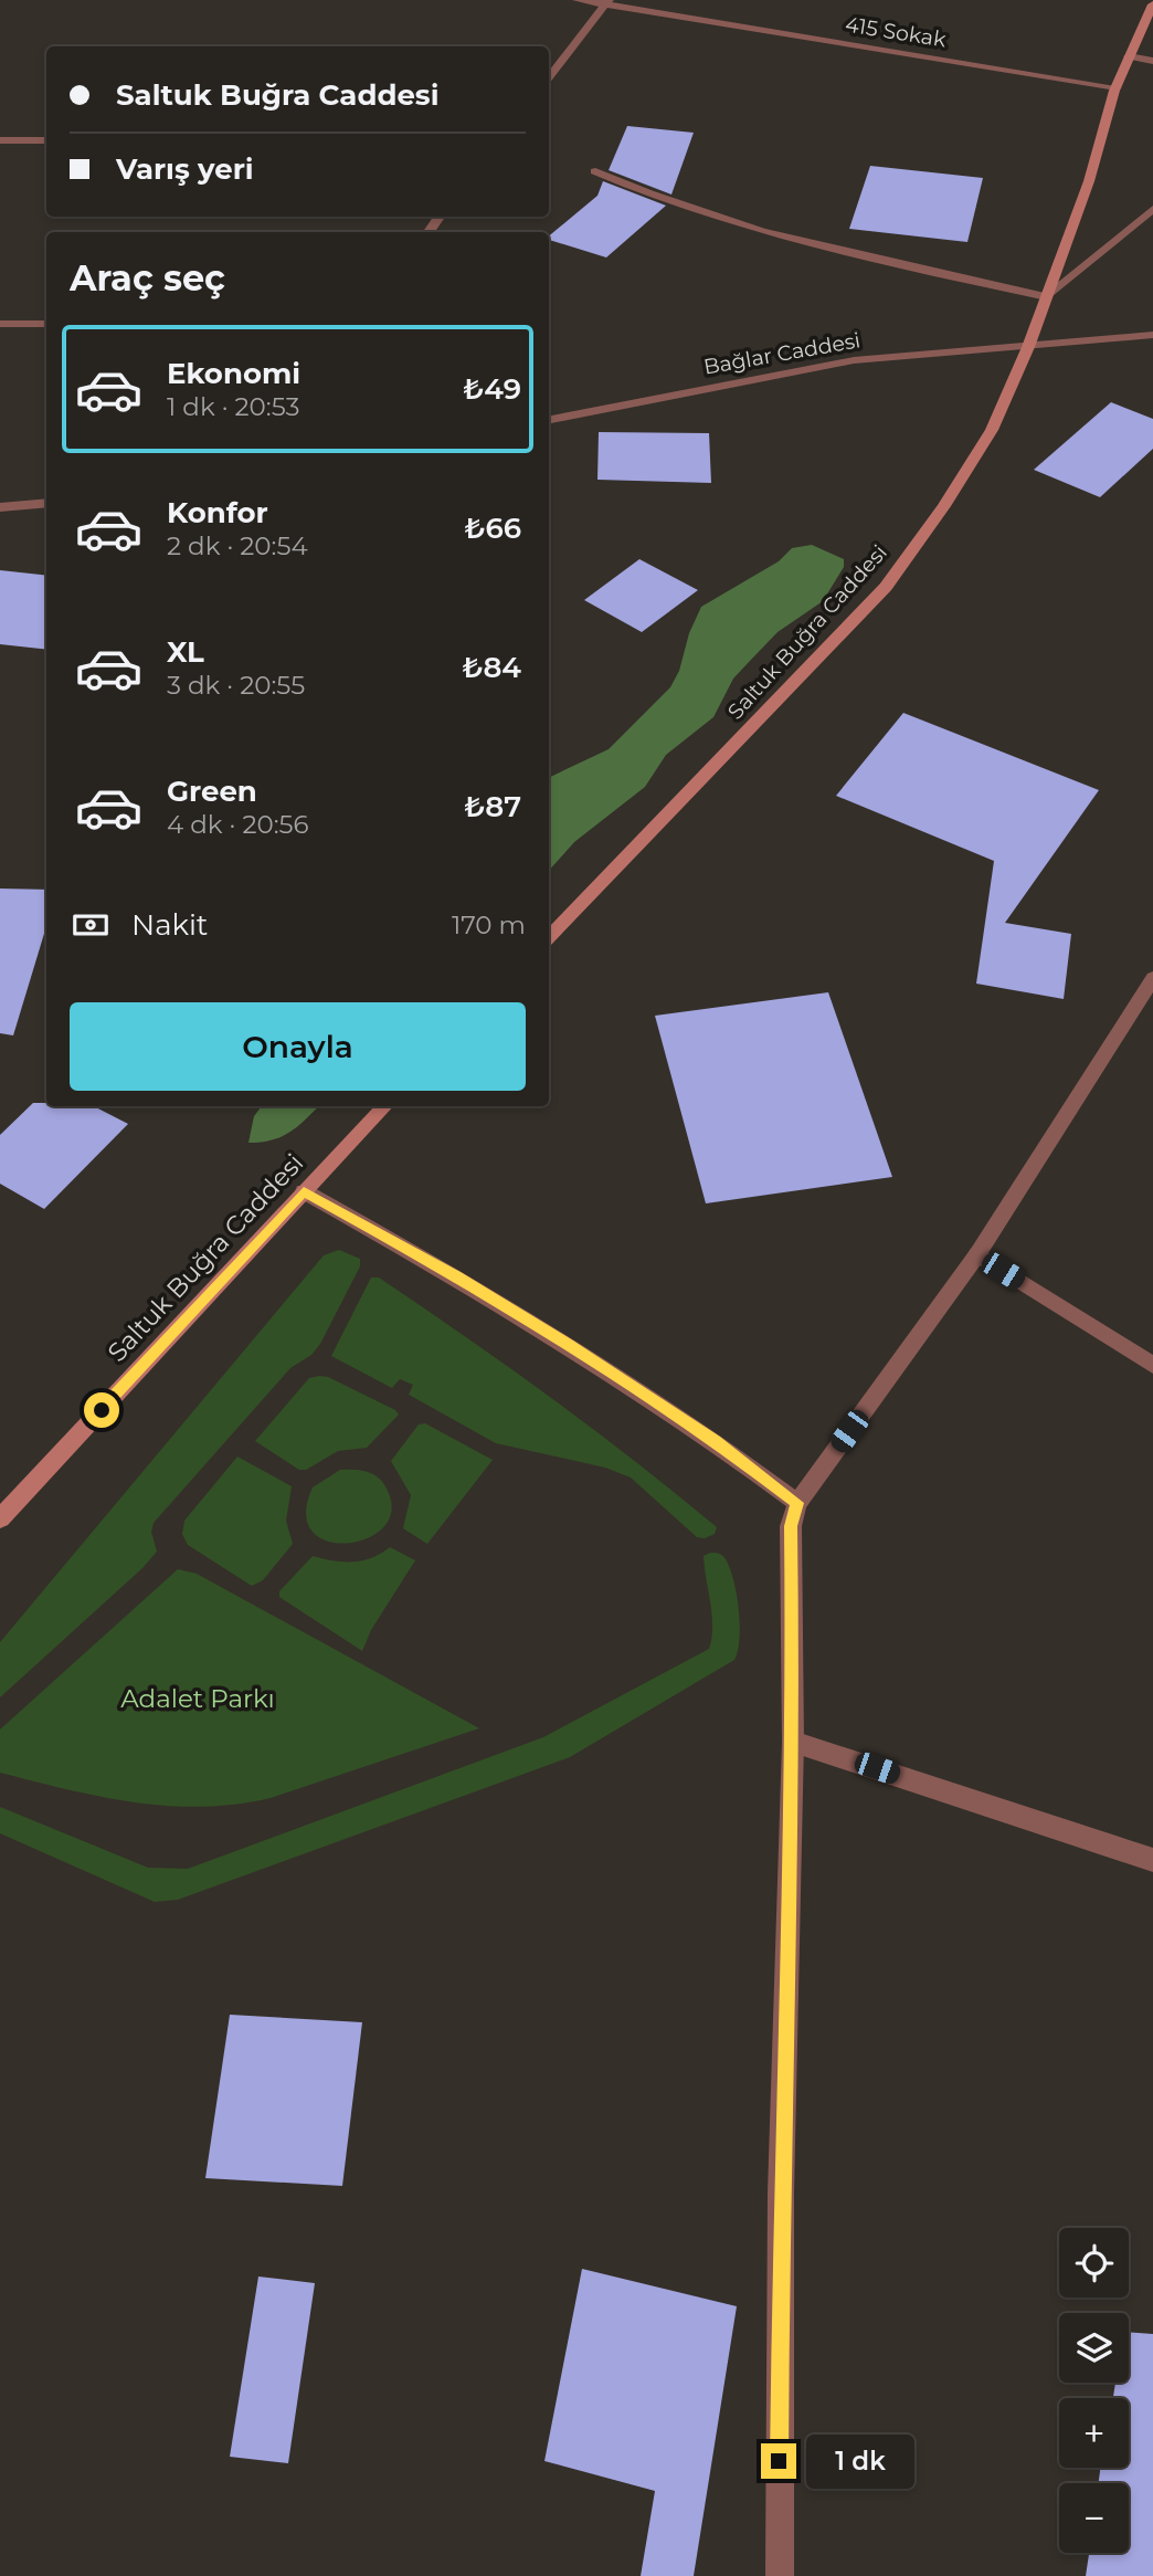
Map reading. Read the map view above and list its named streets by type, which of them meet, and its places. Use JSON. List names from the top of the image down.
{
  "streets": {
    "street": ["415 Sokak", "Bağlar Caddesi", "Saltuk Buğra Caddesi"]
  },
  "crossings": [
    ["415 Sokak", "Saltuk Buğra Caddesi"],
    ["Bağlar Caddesi", "Saltuk Buğra Caddesi"]
  ],
  "parks": ["Adalet Parkı"],
  "page": {
    "banner": ["Saltuk Buğra Caddesi", "Varış yeri"],
    "heading": "Araç seç",
    "list": [
      {
        "name": "Ekonomi",
        "note": "1 dk · 20:53",
        "value": "₺49"
      },
      {
        "name": "Konfor",
        "note": "2 dk · 20:54",
        "value": "₺66"
      },
      {
        "name": "XL",
        "note": "3 dk · 20:55",
        "value": "₺84"
      },
      {
        "name": "Green",
        "note": "4 dk · 20:56",
        "value": "₺87"
      }
    ],
    "pay": ["Nakit", "170 m"],
    "buttons": "Onayla",
    "map_buttons": ["+", "−"],
    "bubble": "1 dk"
  }
}
